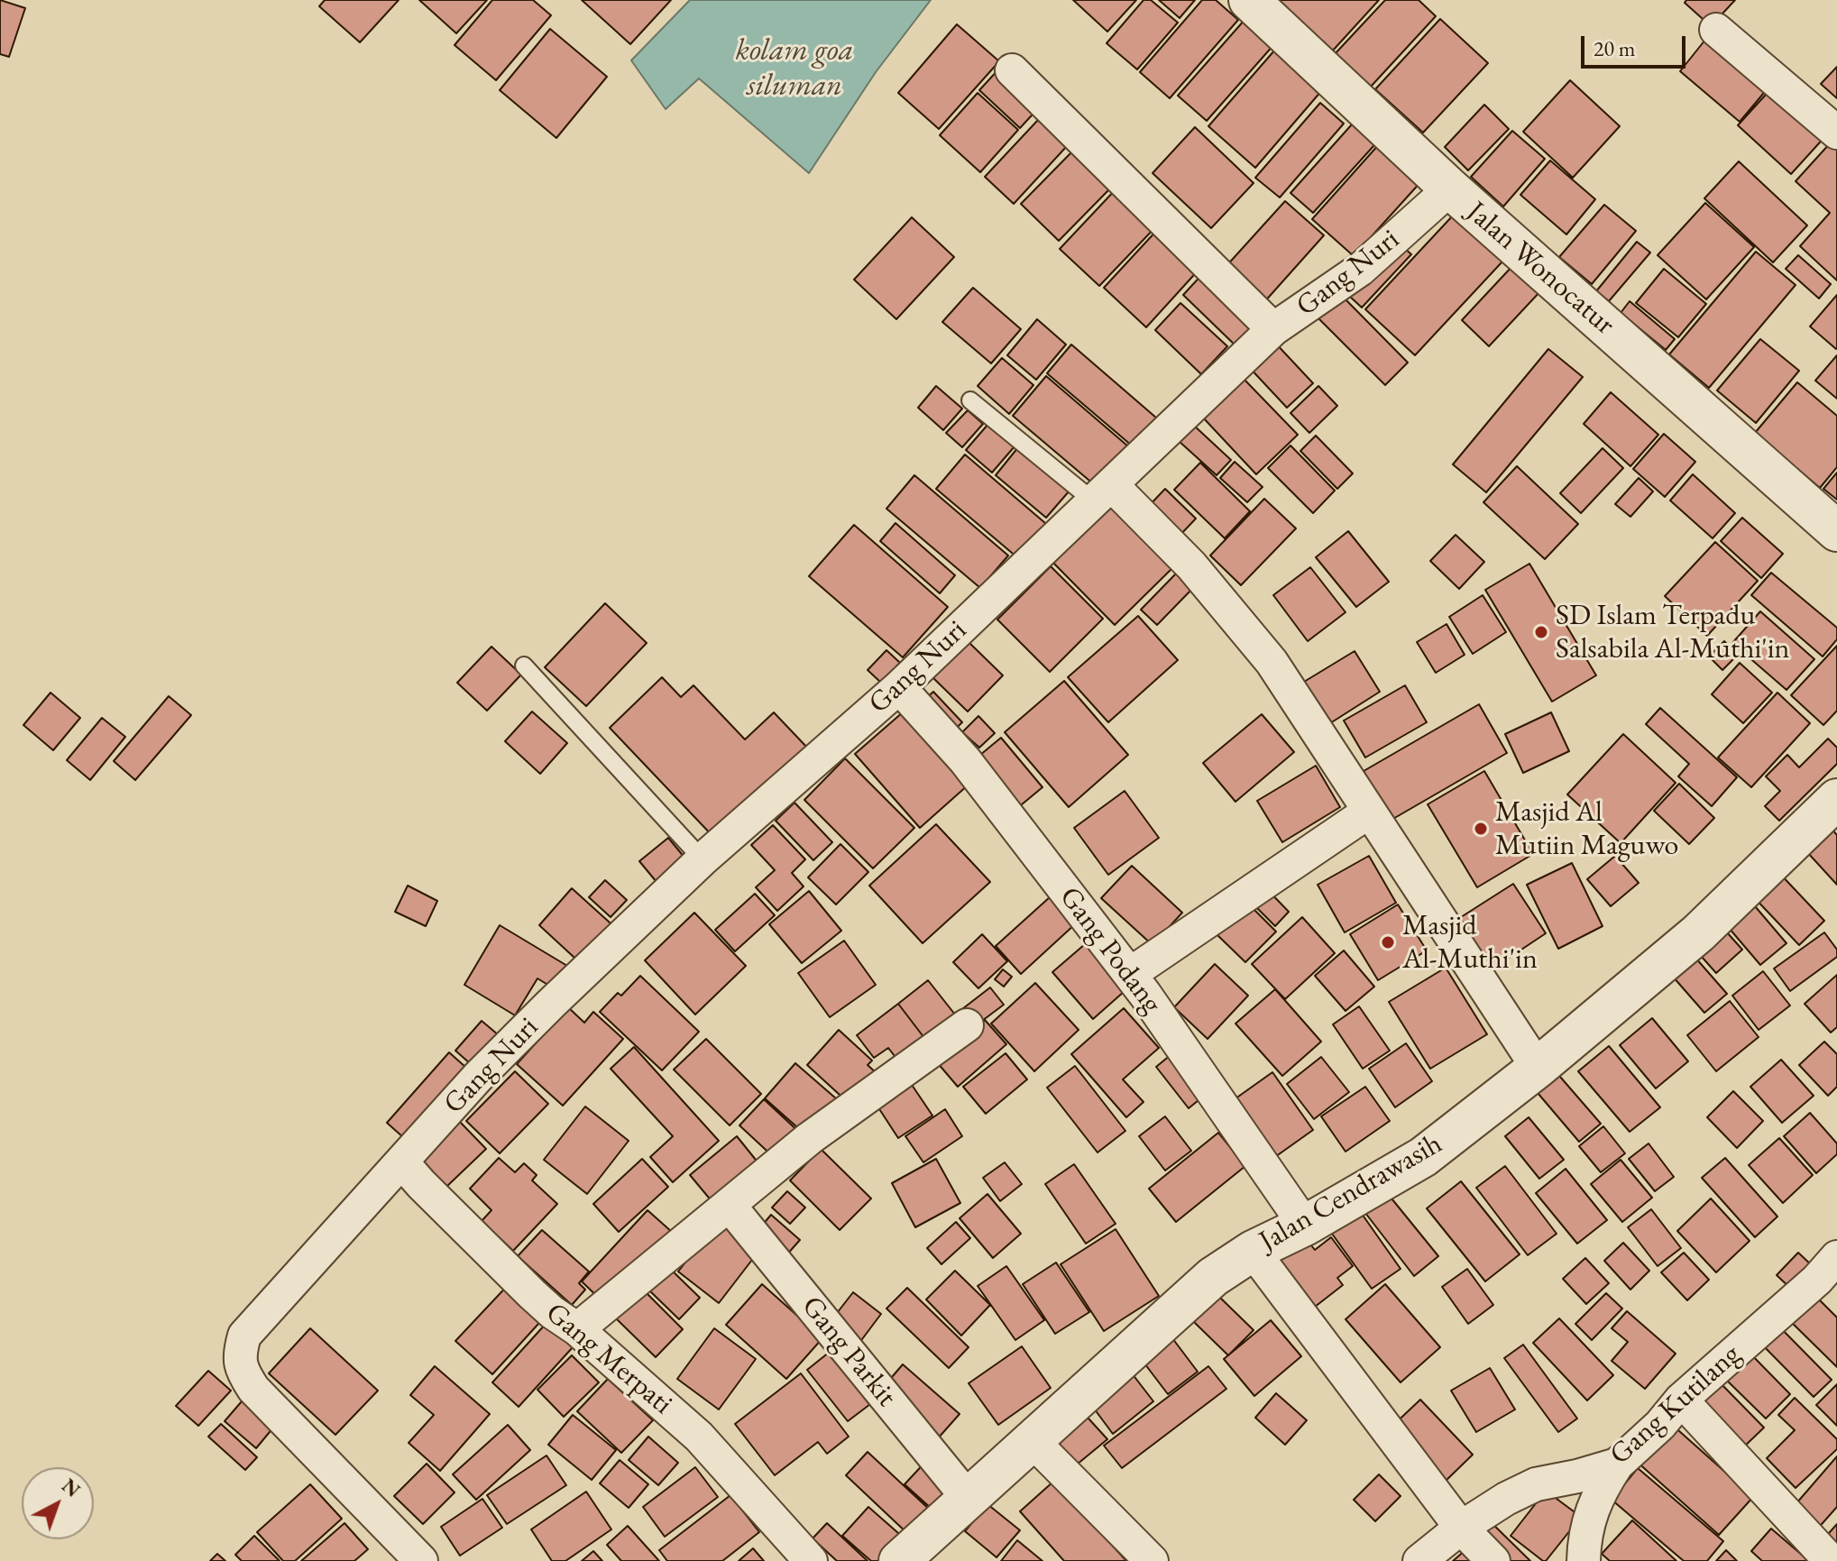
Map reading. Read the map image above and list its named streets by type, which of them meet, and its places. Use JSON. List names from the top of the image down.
{
  "streets": {
    "street": [
      "Jalan Wonocatur",
      "Gang Nuri",
      "Gang Podang",
      "Jalan Cendrawasih",
      "Gang Parkit",
      "Gang Merpati",
      "Gang Kutilang"
    ]
  },
  "crossings": [
    ["Jalan Wonocatur", "Gang Nuri"],
    ["Gang Nuri", "Gang Podang"],
    ["Gang Nuri", "Gang Merpati"],
    ["Gang Podang", "Jalan Cendrawasih"],
    ["Jalan Cendrawasih", "Gang Parkit"]
  ],
  "water": ["kolam goa siluman"],
  "places": ["SD Islam Terpadu Salsabila Al-Muthi'in", "Masjid Al Mutiin Maguwo", "Masjid Al-Muthi'in"],
  "scale_bar": "20 m",
  "north": "top right"
}
